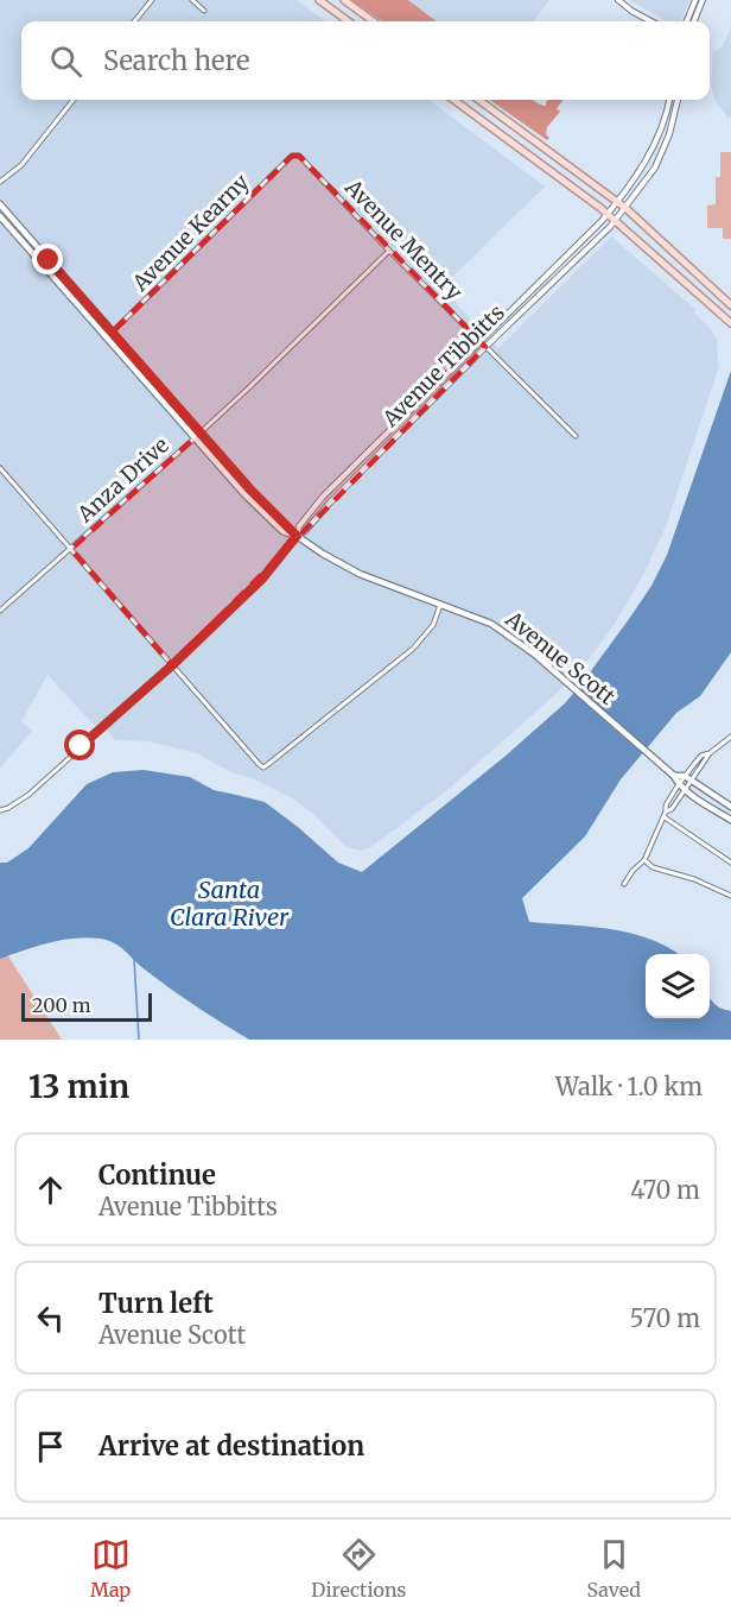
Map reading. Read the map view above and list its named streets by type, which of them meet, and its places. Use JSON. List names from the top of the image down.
{
  "streets": {
    "main road": ["Avenue Scott"],
    "street": [
      "Avenue Kearny",
      "Avenue Mentry",
      "Avenue Tibbitts",
      "Anza Drive"
    ]
  },
  "crossings": [
    ["Avenue Kearny", "Avenue Mentry"],
    ["Avenue Kearny", "Avenue Scott"],
    ["Avenue Mentry", "Avenue Tibbitts"],
    ["Avenue Mentry", "Anza Drive"],
    ["Avenue Tibbitts", "Avenue Scott"],
    ["Anza Drive", "Avenue Scott"]
  ],
  "water": ["Santa Clara River"],
  "scale_bar": "200 m",
  "page": {
    "search": "Search here",
    "scale": "200 m",
    "heading": ["13 min", "Walk · 1.0 km"],
    "list": [
      ["Continue", "Avenue Tibbitts", "470 m"],
      ["Turn left", "Avenue Scott", "570 m"],
      "Arrive at destination"
    ],
    "nav": ["Map", "Directions", "Saved"]
  }
}
